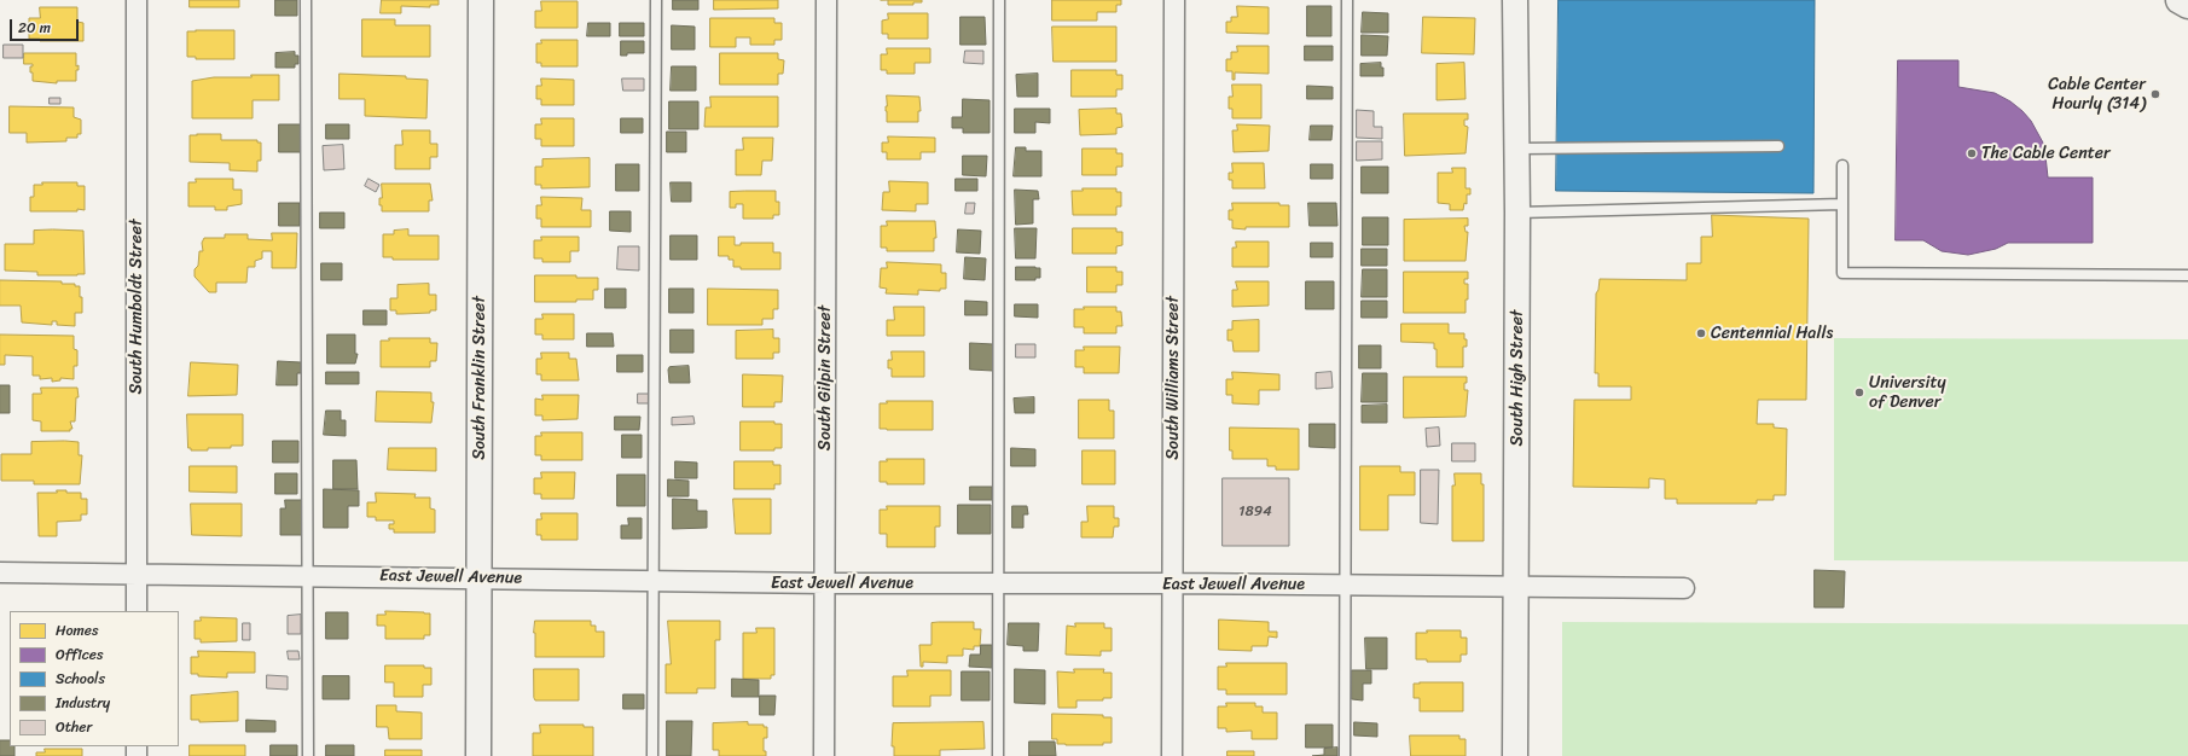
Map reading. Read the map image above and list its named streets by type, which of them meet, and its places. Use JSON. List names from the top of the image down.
{
  "streets": {
    "street": [
      "South Humboldt Street",
      "South Franklin Street",
      "South Gilpin Street",
      "South Williams Street",
      "South High Street",
      "East Jewell Avenue"
    ]
  },
  "crossings": [
    ["South Humboldt Street", "East Jewell Avenue"],
    ["South Franklin Street", "East Jewell Avenue"],
    ["South Gilpin Street", "East Jewell Avenue"],
    ["South Williams Street", "East Jewell Avenue"],
    ["South High Street", "East Jewell Avenue"]
  ],
  "places": [
    "Cable Center Hourly (314)",
    "The Cable Center",
    "Centennial Halls",
    "University of Denver"
  ],
  "house_numbers": ["1894"],
  "legend": [
    "Homes",
    "Offices",
    "Schools",
    "Industry",
    "Other"
  ],
  "scale_bar": "20 m"
}
